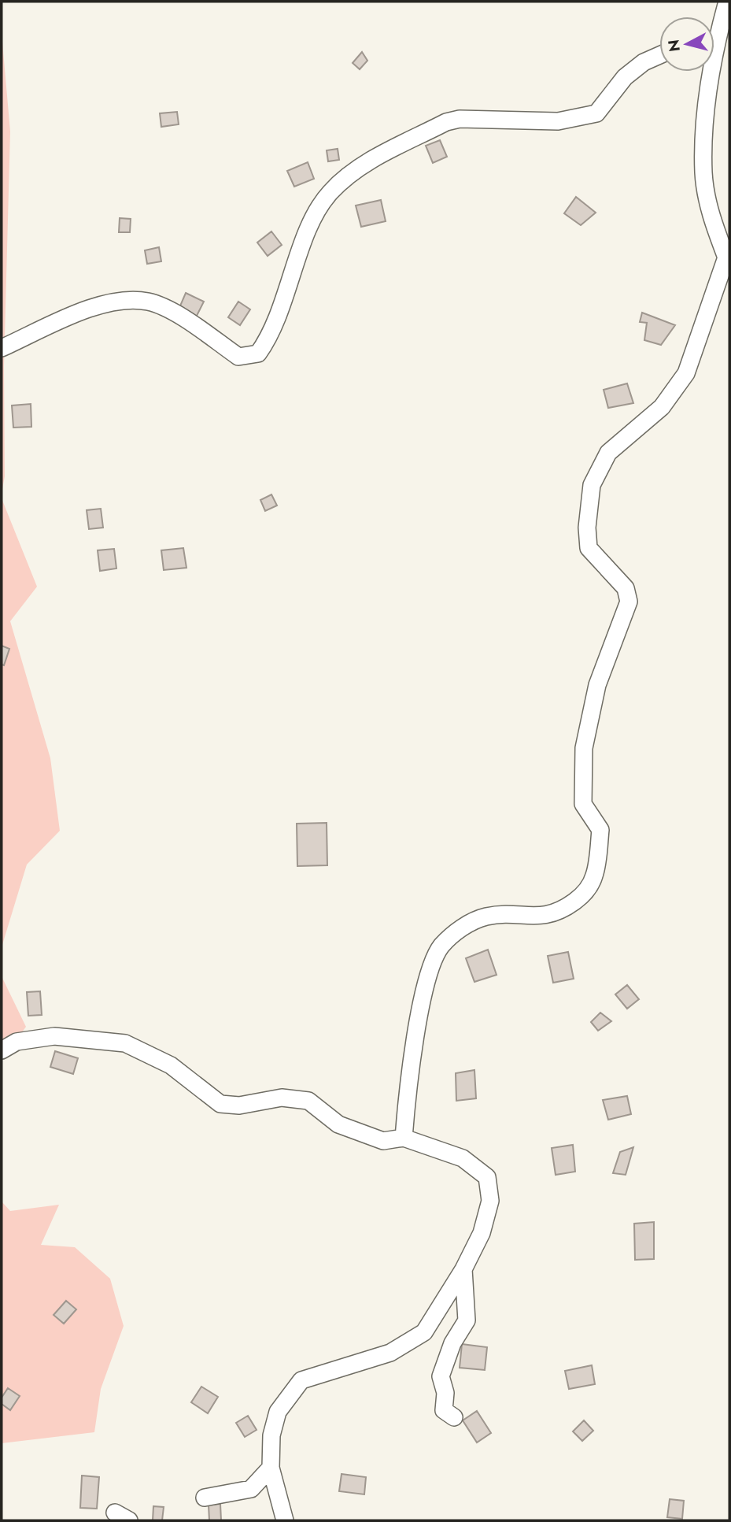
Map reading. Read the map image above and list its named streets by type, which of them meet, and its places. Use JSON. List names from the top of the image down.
{
  "north": "left"
}
